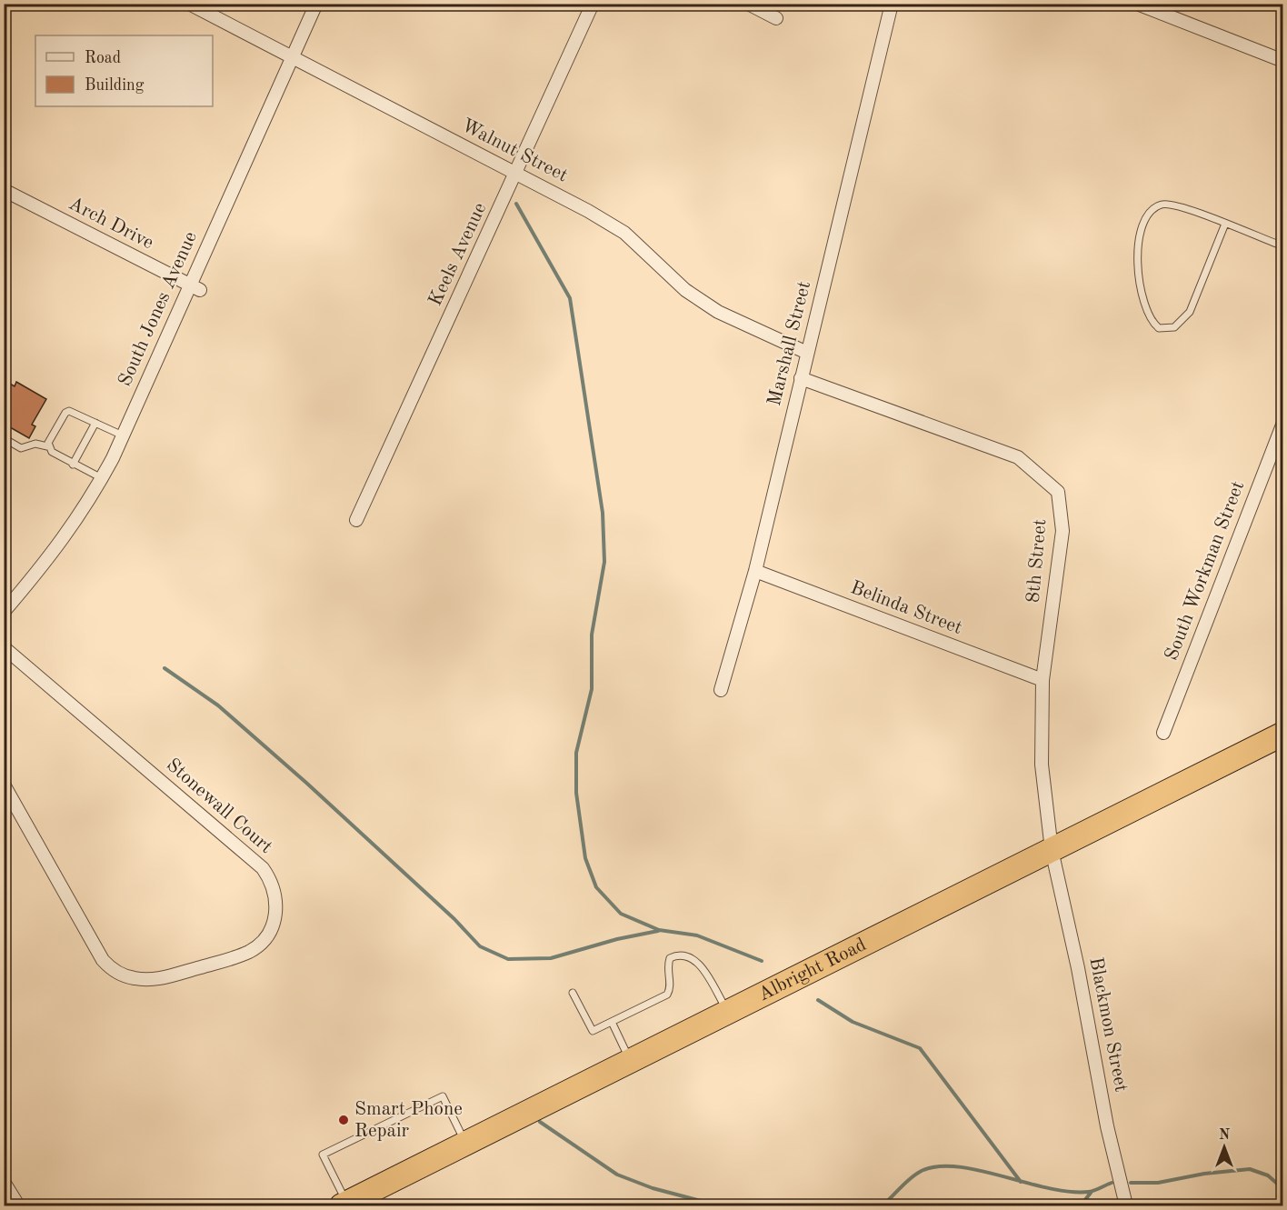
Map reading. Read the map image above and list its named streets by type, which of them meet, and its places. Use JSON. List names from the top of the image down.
{
  "streets": {
    "highway": ["Albright Road"],
    "street": [
      "Walnut Street",
      "Arch Drive",
      "Keels Avenue",
      "South Jones Avenue",
      "Marshall Street",
      "8th Street",
      "South Workman Street",
      "Belinda Street",
      "Stonewall Court",
      "Blackmon Street"
    ]
  },
  "crossings": [
    ["Walnut Street", "Keels Avenue"],
    ["Walnut Street", "South Jones Avenue"],
    ["Walnut Street", "Marshall Street"],
    ["Arch Drive", "South Jones Avenue"],
    ["Marshall Street", "8th Street"],
    ["Marshall Street", "Belinda Street"],
    ["8th Street", "Belinda Street"],
    ["8th Street", "Albright Road"],
    ["8th Street", "Blackmon Street"],
    ["Albright Road", "Blackmon Street"]
  ],
  "places": ["Smart Phone Repair"],
  "legend": ["Road", "Building"],
  "north": "top"
}
